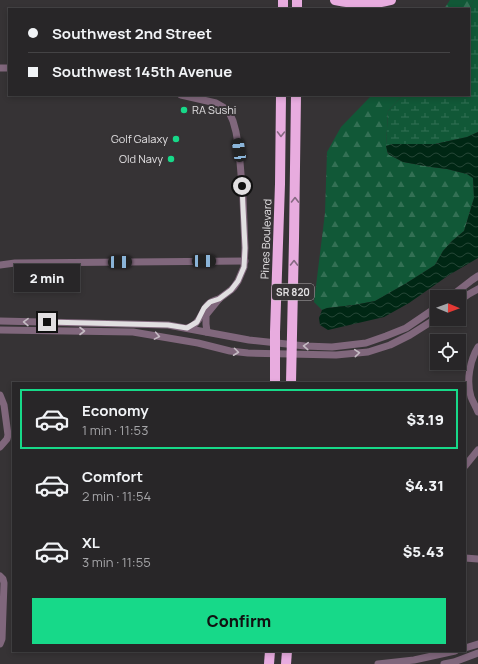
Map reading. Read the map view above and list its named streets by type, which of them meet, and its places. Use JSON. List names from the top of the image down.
{
  "streets": {
    "highway": ["Pines Boulevard", "SR 820"]
  },
  "places": ["RA Sushi", "Golf Galaxy", "Old Navy"],
  "north": "right",
  "page": {
    "banner": ["Southwest 2nd Street", "Southwest 145th Avenue"],
    "bubble": "2 min",
    "list": [
      {
        "name": "Economy",
        "note": "1 min · 11:53",
        "value": "$3.19"
      },
      {
        "name": "Comfort",
        "note": "2 min · 11:54",
        "value": "$4.31"
      },
      {
        "name": "XL",
        "note": "3 min · 11:55",
        "value": "$5.43"
      }
    ],
    "buttons": "Confirm"
  }
}
